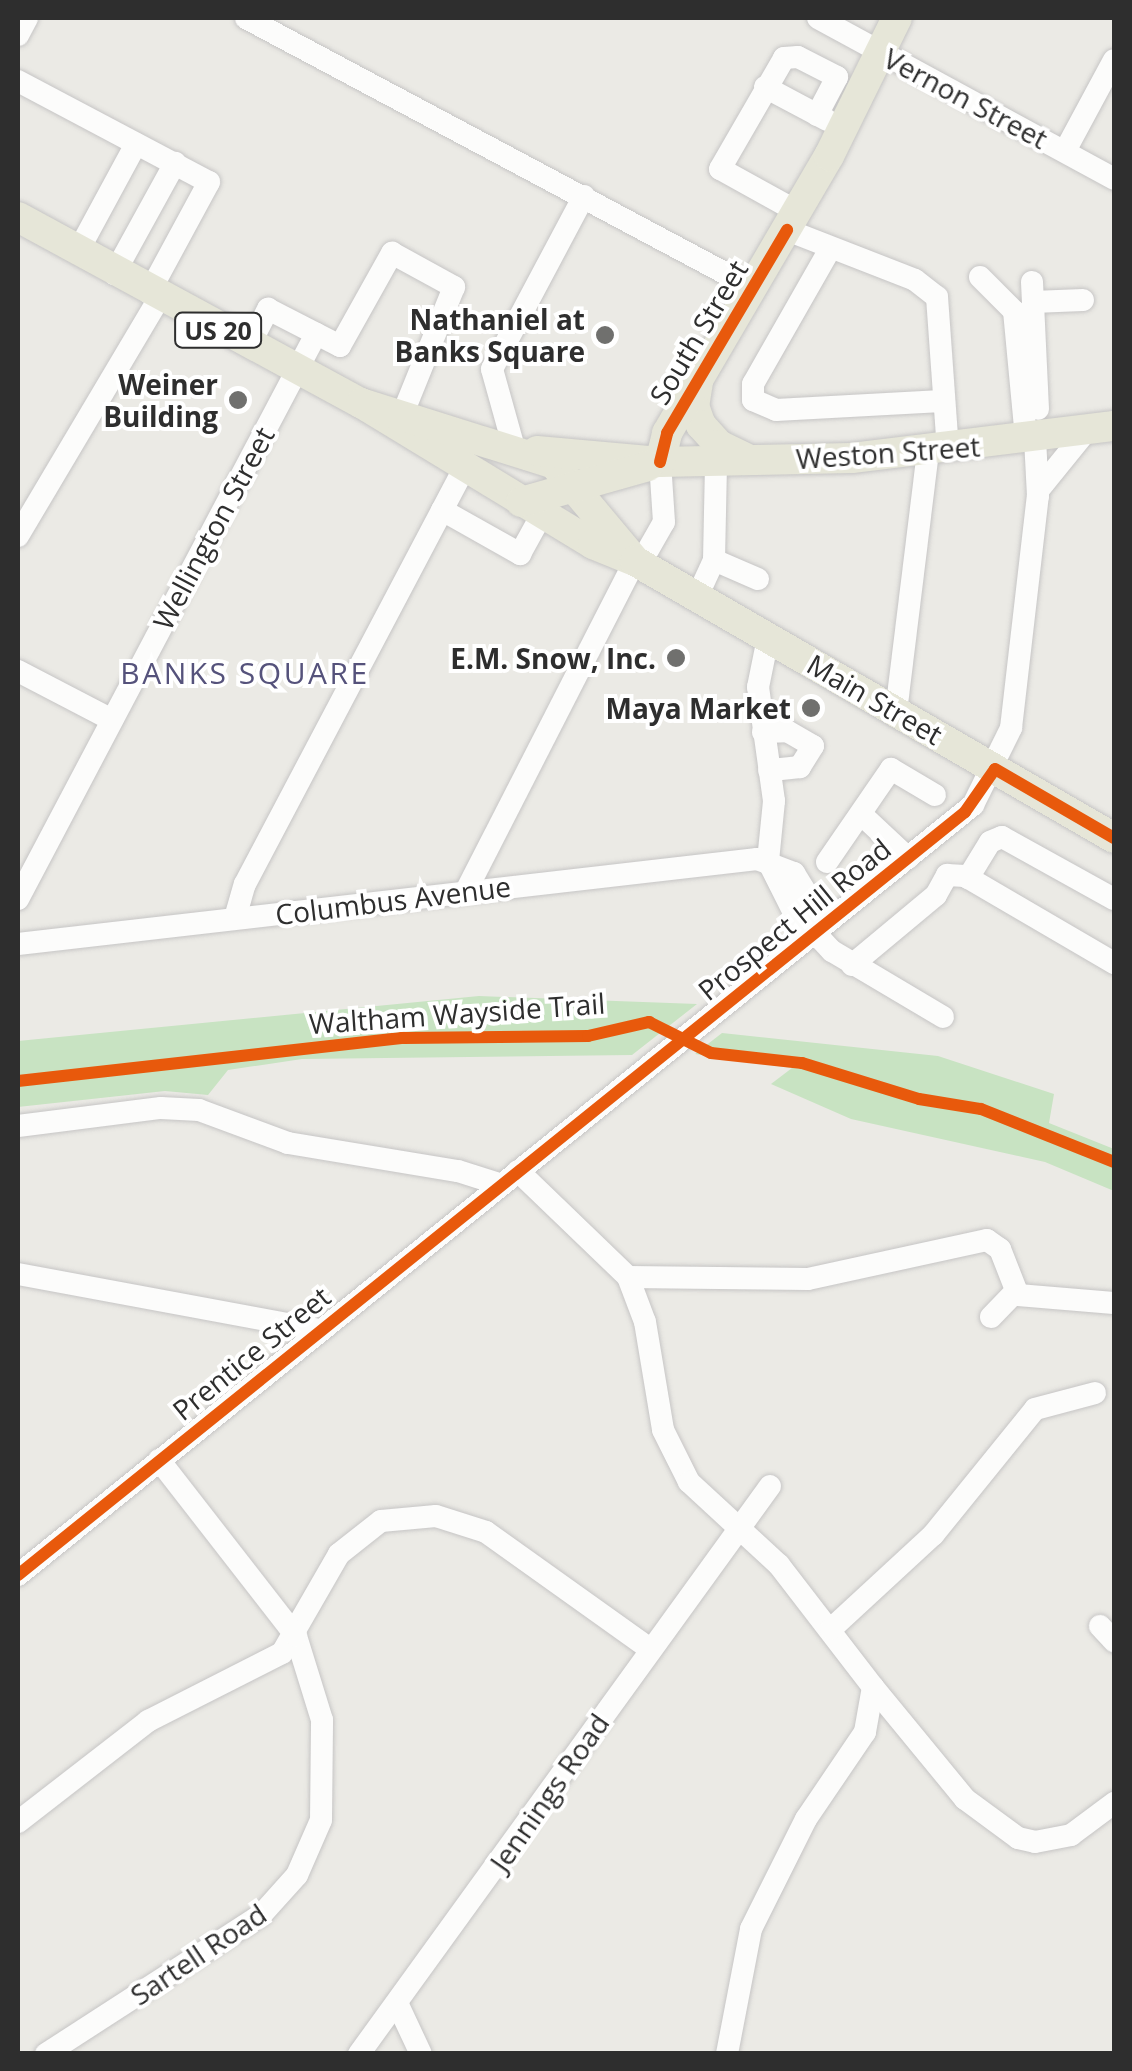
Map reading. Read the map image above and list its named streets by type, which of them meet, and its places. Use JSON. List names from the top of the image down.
{
  "streets": {
    "main road": [
      "US 20",
      "South Street",
      "Weston Street",
      "Main Street"
    ],
    "street": [
      "Vernon Street",
      "Wellington Street",
      "Columbus Avenue",
      "Prospect Hill Road",
      "Prentice Street",
      "Jennings Road",
      "Sartell Road"
    ],
    "cycle path": ["Waltham Wayside Trail"]
  },
  "crossings": [
    ["Vernon Street", "South Street"],
    ["South Street", "Weston Street"],
    ["Weston Street", "Main Street"],
    ["Weston Street", "Prospect Hill Road"],
    ["Wellington Street", "Main Street"],
    ["Main Street", "Prospect Hill Road"],
    ["Prospect Hill Road", "Prentice Street"],
    ["Prentice Street", "Sartell Road"]
  ],
  "districts": ["BANKS SQUARE"],
  "places": [
    "Nathaniel at Banks Square",
    "Weiner Building",
    "E.M. Snow, Inc.",
    "Maya Market"
  ]
}
